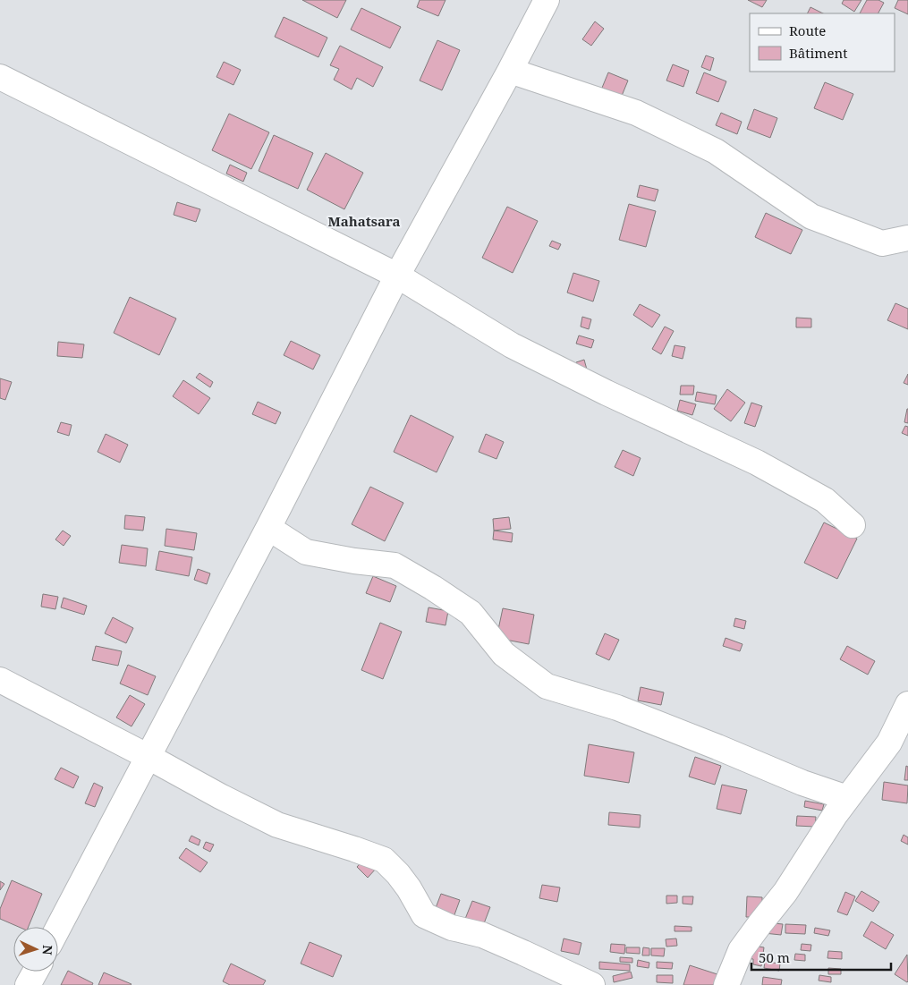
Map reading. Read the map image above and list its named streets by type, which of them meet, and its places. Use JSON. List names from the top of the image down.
{
  "districts": ["Mahatsara"],
  "legend": ["Route", "Bâtiment"],
  "scale_bar": "50 m",
  "north": "right"
}
